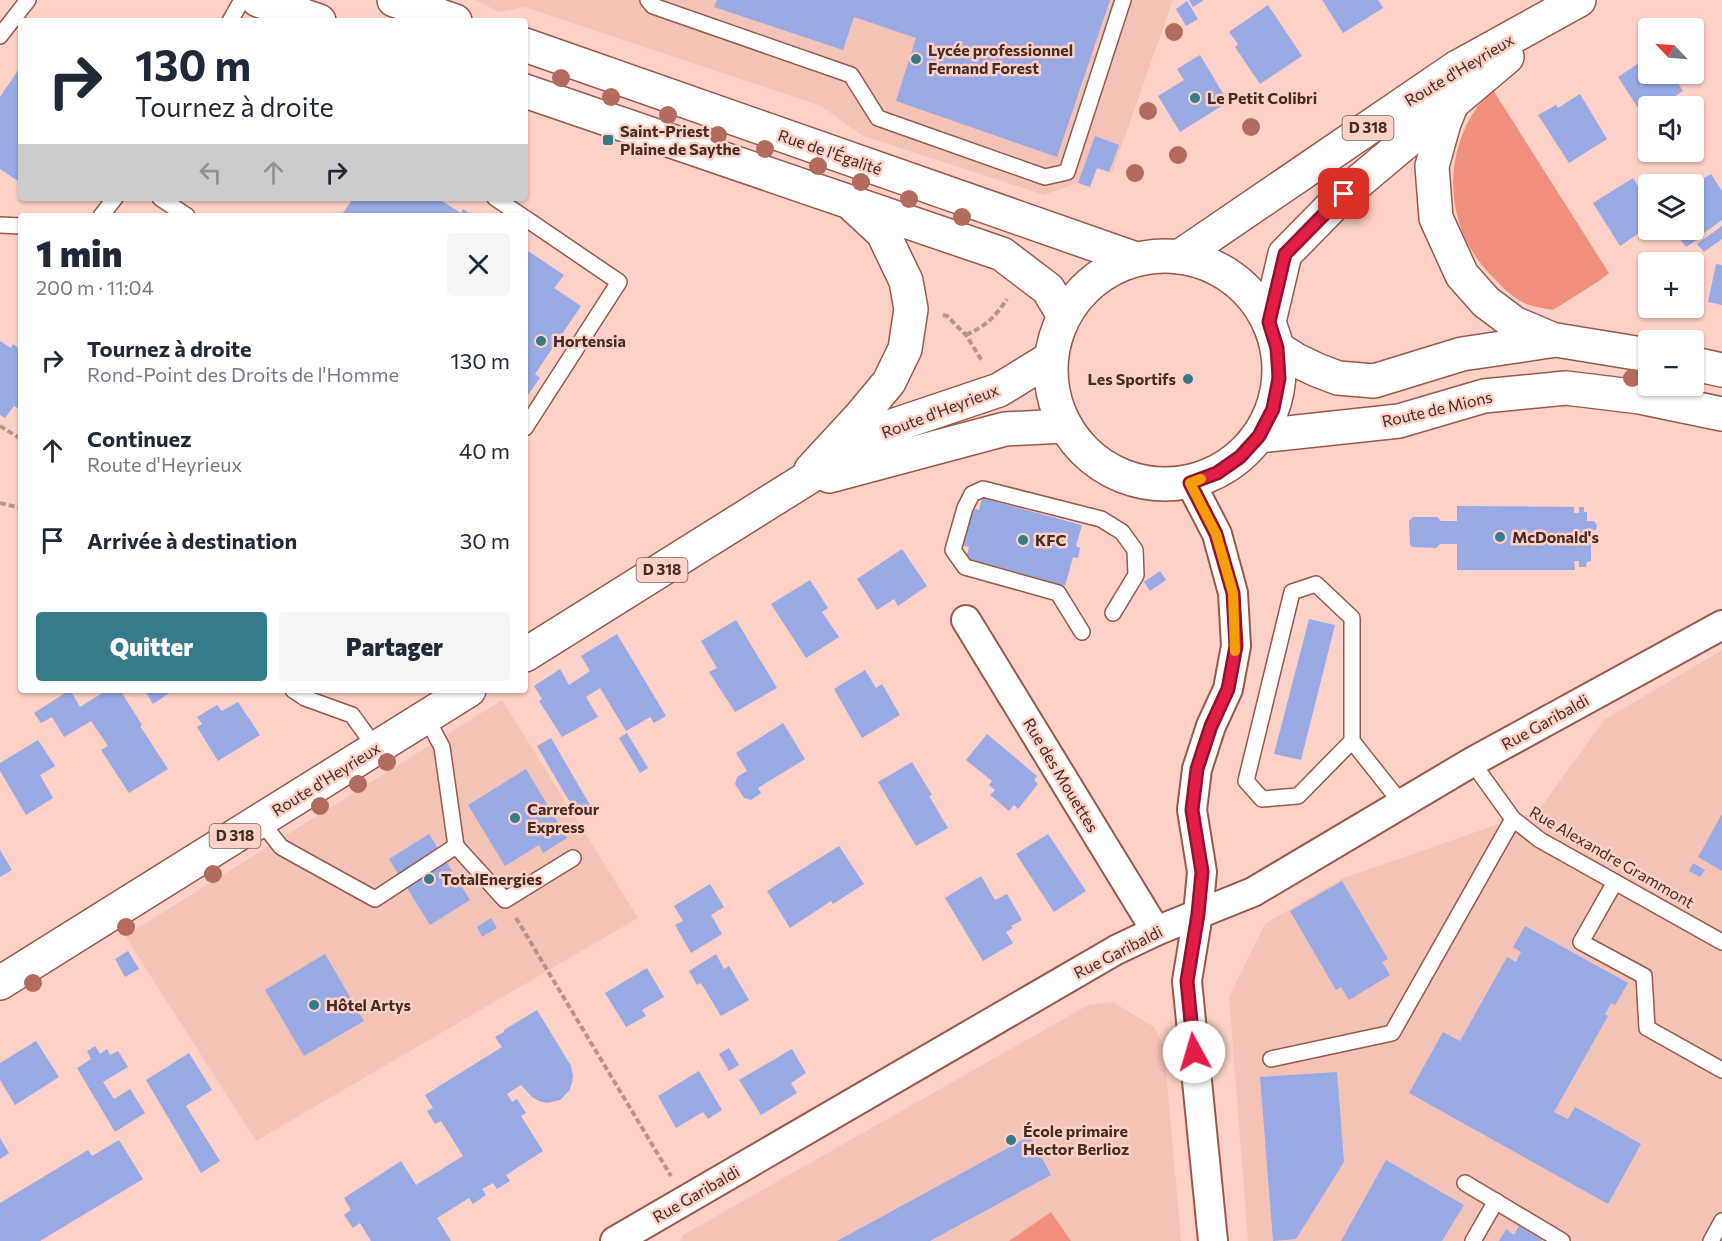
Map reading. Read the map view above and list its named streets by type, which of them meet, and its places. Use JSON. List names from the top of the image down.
{
  "streets": {
    "main road": [
      "Route d'Heyrieux",
      "D 318",
      "Rue de l'Égalité",
      "Route de Mions"
    ],
    "street": ["Rue Garibaldi", "Rue des Mouettes"],
    "lane": ["Rue Alexandre Grammont"]
  },
  "crossings": [
    ["Rue Garibaldi", "Rue des Mouettes"],
    ["Rue Garibaldi", "Rue Alexandre Grammont"]
  ],
  "places": {
    "other": [
      "Lycée professionnel Fernand Forest",
      "Le Petit Colibri",
      "Hortensia",
      "Les Sportifs",
      "McDonald's",
      "KFC",
      "Carrefour Express",
      "TotalEnergies",
      "Hôtel Artys",
      "École primaire Hector Berlioz"
    ],
    "transit": ["Saint-Priest Plaine de Saythe"]
  },
  "north": "top left",
  "page": {
    "map_buttons": ["+", "−"],
    "turn": ["130 m", "Tournez à droite"],
    "heading": ["1 min", "200 m · 11:04"],
    "list": [
      {
        "name": "Tournez à droite",
        "note": "Rond-Point des Droits de l'Homme",
        "value": "130 m"
      },
      {
        "name": "Continuez",
        "note": "Route d'Heyrieux",
        "value": "40 m"
      },
      {
        "name": "Arrivée à destination",
        "value": "30 m"
      }
    ],
    "buttons": ["Quitter", "Partager"]
  }
}
